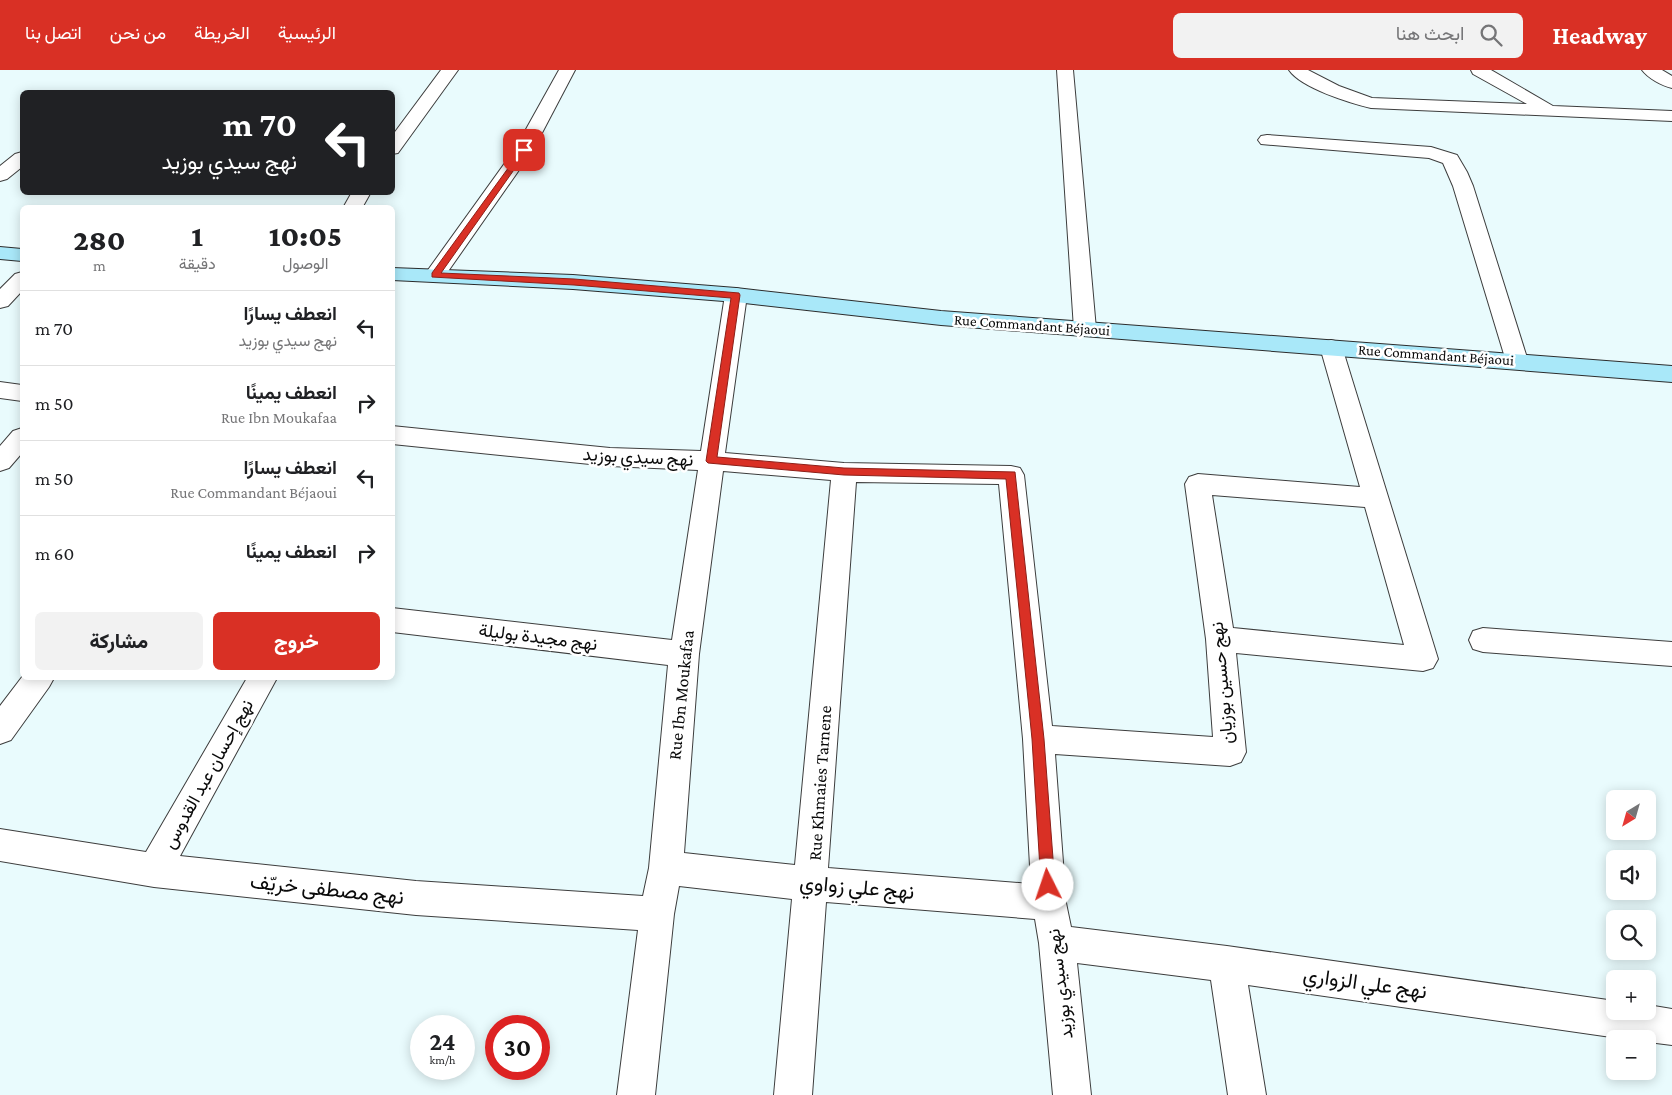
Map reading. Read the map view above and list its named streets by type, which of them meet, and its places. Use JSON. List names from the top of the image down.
{
  "streets": {
    "street": [
      "Rue Commandant Béjaoui",
      "نهج سيدي بوزيد",
      "نهج مجيدة بوليلة",
      "نهج حسين بوزيان",
      "Rue Ibn Moukafaa",
      "نهج إحسان عبد القدوس",
      "Rue Khmaies Tarnene",
      "نهج علي زواوي",
      "نهج مصطفى خريّف",
      "نهج علي الزواري"
    ]
  },
  "crossings": [
    ["Rue Commandant Béjaoui", "Rue Ibn Moukafaa"],
    ["نهج سيدي بوزيد", "نهج حسين بوزيان"],
    ["نهج سيدي بوزيد", "Rue Ibn Moukafaa"],
    ["نهج سيدي بوزيد", "Rue Khmaies Tarnene"],
    ["نهج سيدي بوزيد", "نهج علي زواوي"],
    ["نهج سيدي بوزيد", "نهج علي الزواري"],
    ["نهج مجيدة بوليلة", "Rue Ibn Moukafaa"],
    ["Rue Ibn Moukafaa", "نهج علي زواوي"],
    ["Rue Ibn Moukafaa", "نهج مصطفى خريّف"],
    ["نهج إحسان عبد القدوس", "نهج مصطفى خريّف"],
    ["Rue Khmaies Tarnene", "نهج علي زواوي"]
  ],
  "north": "bottom left",
  "page": {
    "header": "Headway",
    "search": "ابحث هنا",
    "nav": [
      "الرئيسية",
      "الخريطة",
      "من نحن",
      "اتصل بنا"
    ],
    "turn": ["70 m", "نهج سيدي بوزيد"],
    "eta": [
      "10:05",
      "الوصول",
      "1",
      "دقيقة",
      "280",
      "m"
    ],
    "list": [
      {
        "name": "انعطف يسارًا",
        "note": "نهج سيدي بوزيد",
        "value": "70 m"
      },
      {
        "name": "انعطف يمينًا",
        "note": "Rue Ibn Moukafaa",
        "value": "50 m"
      },
      {
        "name": "انعطف يسارًا",
        "note": "Rue Commandant Béjaoui",
        "value": "50 m"
      },
      {
        "name": "انعطف يمينًا",
        "value": "60 m"
      }
    ],
    "buttons": ["خروج", "مشاركة"],
    "map_buttons": ["+", "−"],
    "speed": "24 km/h",
    "limit": "30"
  }
}
